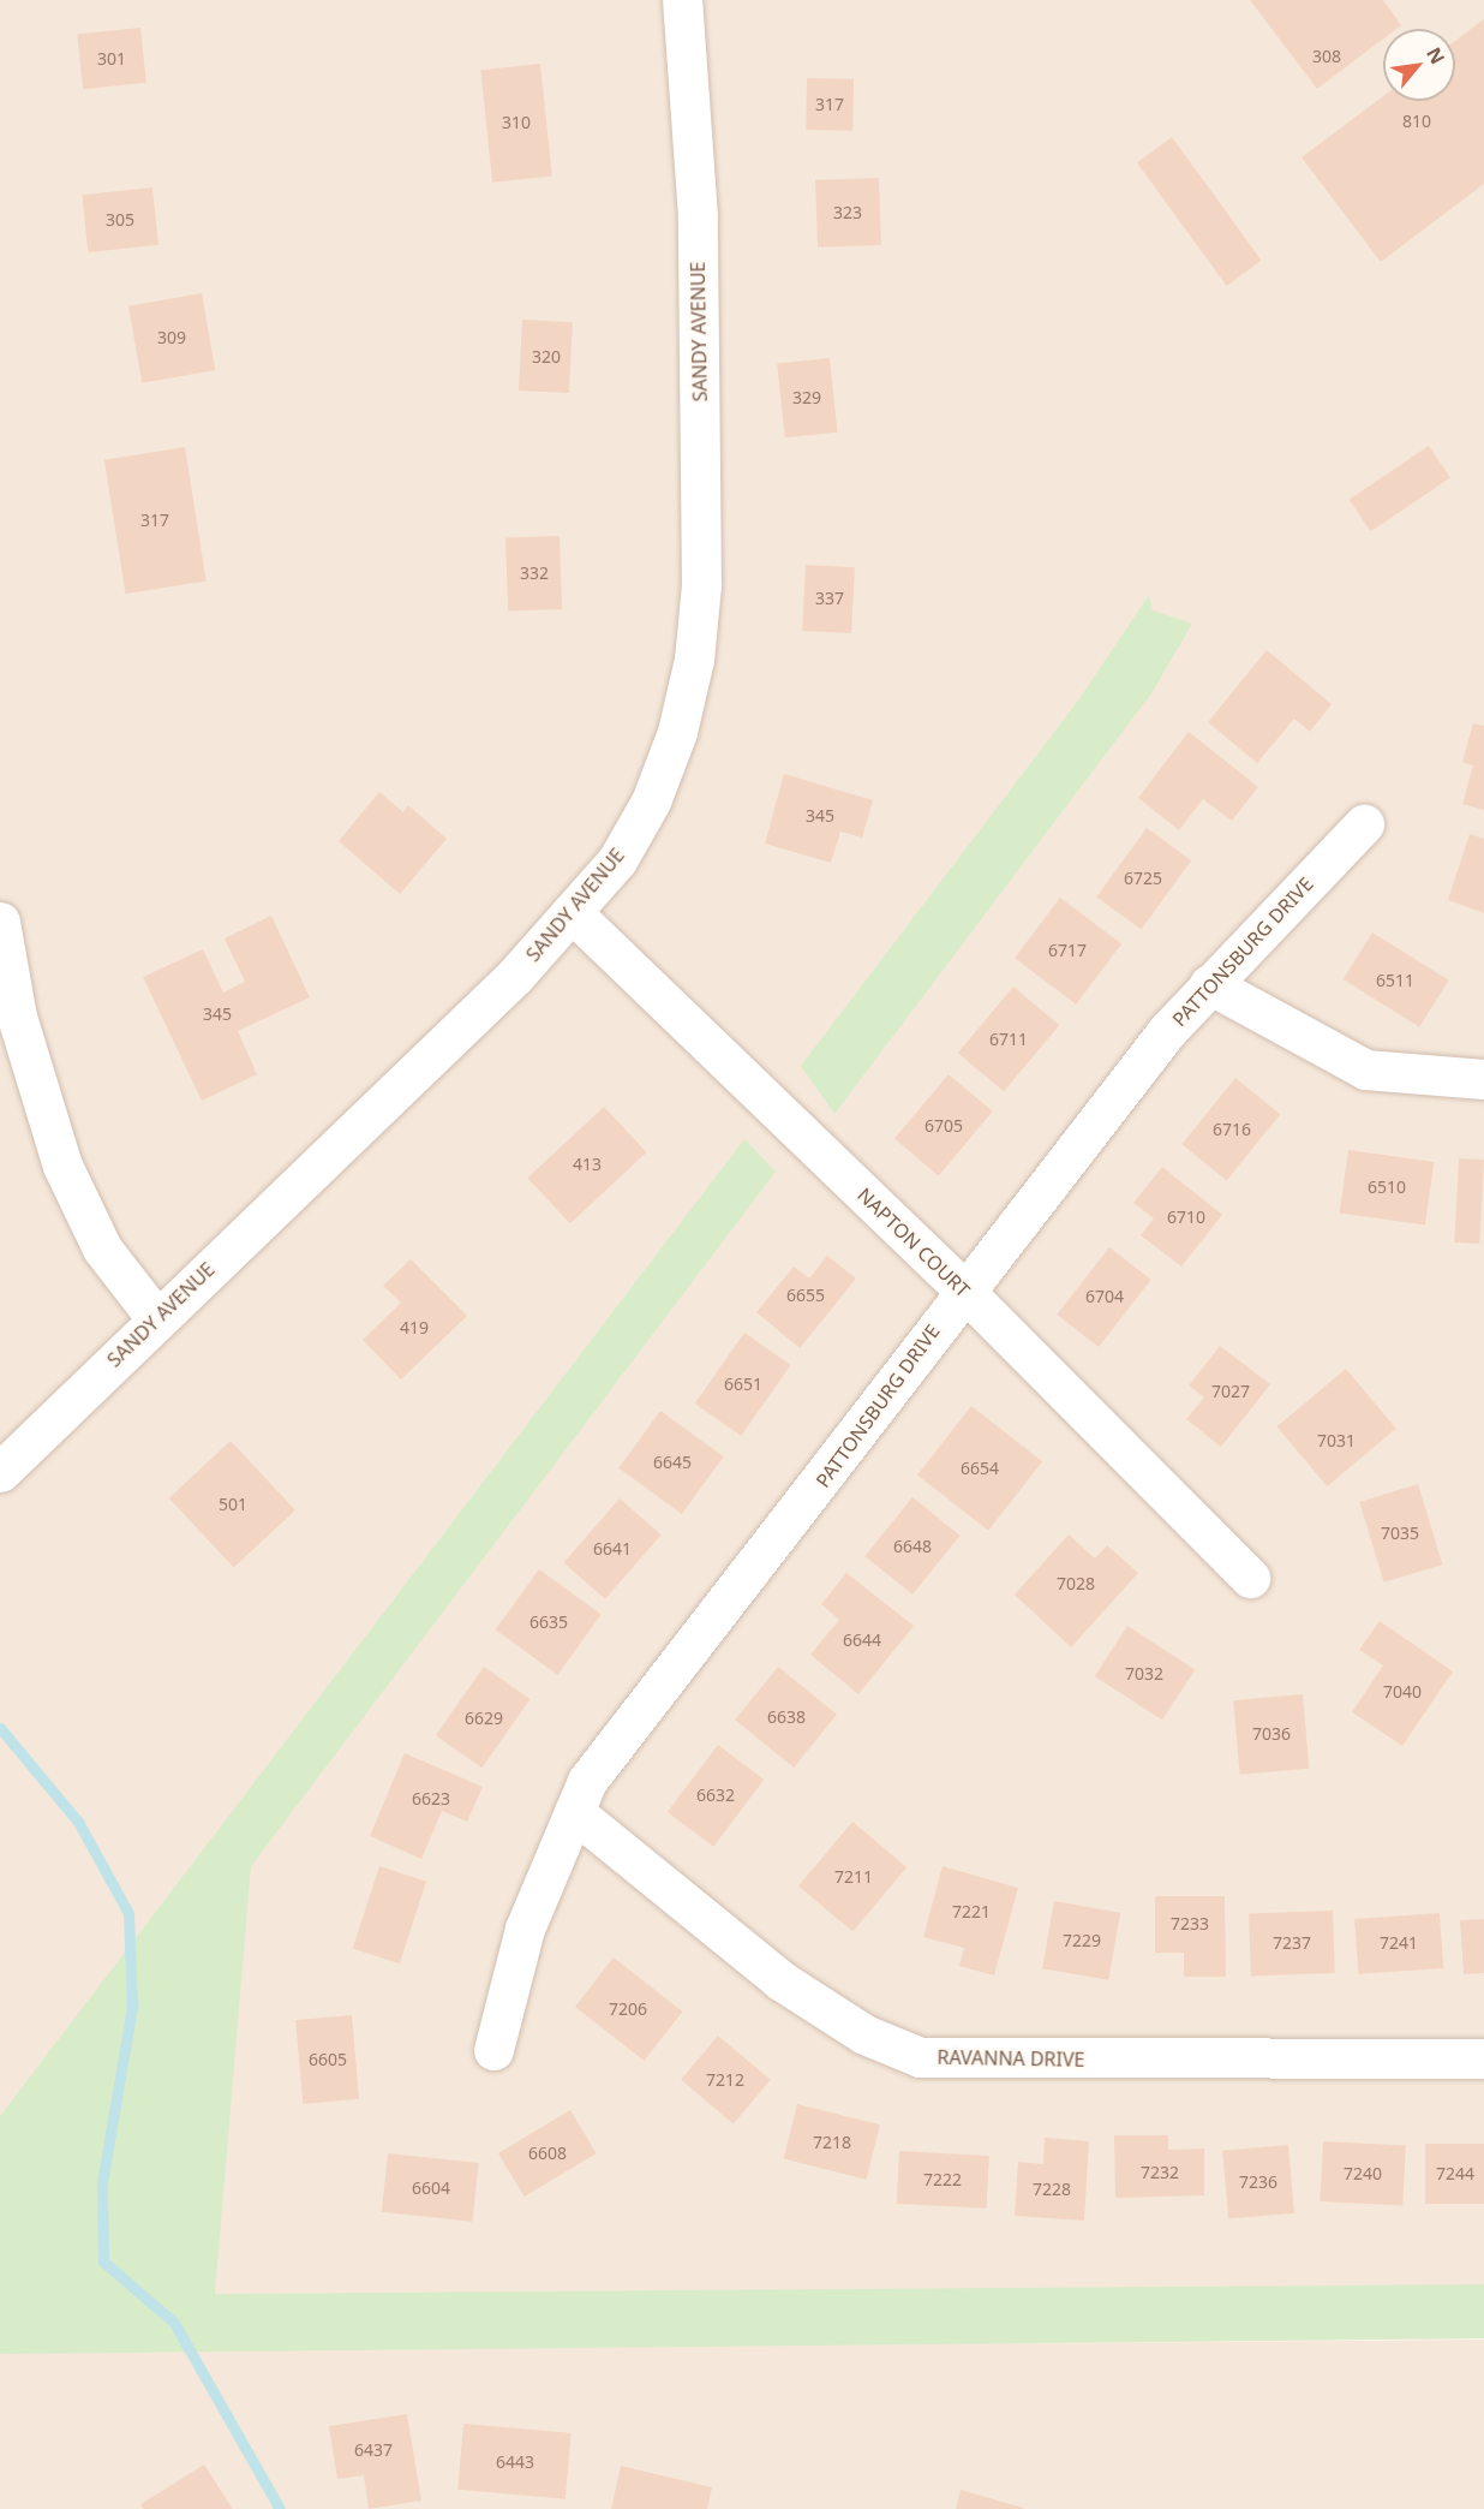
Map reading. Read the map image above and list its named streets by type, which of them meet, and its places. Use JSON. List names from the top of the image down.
{
  "streets": {
    "street": [
      "SANDY AVENUE",
      "PATTONSBURG DRIVE",
      "NAPTON COURT",
      "RAVANNA DRIVE"
    ]
  },
  "crossings": [
    ["SANDY AVENUE", "NAPTON COURT"],
    ["PATTONSBURG DRIVE", "NAPTON COURT"],
    ["PATTONSBURG DRIVE", "RAVANNA DRIVE"]
  ],
  "house_numbers": [
    "308",
    "301",
    "317",
    "810",
    "310",
    "323",
    "305",
    "309",
    "320",
    "329",
    "317",
    "332",
    "337",
    "345",
    "6725",
    "6717",
    "6511",
    "345",
    "6711",
    "6705",
    "6716",
    "413",
    "6510",
    "6710",
    "6655",
    "6704",
    "419",
    "6651",
    "7027",
    "7031",
    "6645",
    "6654",
    "501",
    "7035",
    "6648",
    "6641",
    "7028",
    "6635",
    "6644",
    "7032",
    "7040",
    "6638",
    "6629",
    "7036",
    "6632",
    "6623",
    "7211",
    "7221",
    "7233",
    "7229",
    "7237",
    "7241",
    "7206",
    "6605",
    "7212",
    "7218",
    "6608",
    "7232",
    "7240",
    "7244",
    "7222",
    "7236",
    "6604",
    "7228",
    "6437",
    "6443"
  ],
  "north": "top right"
}
